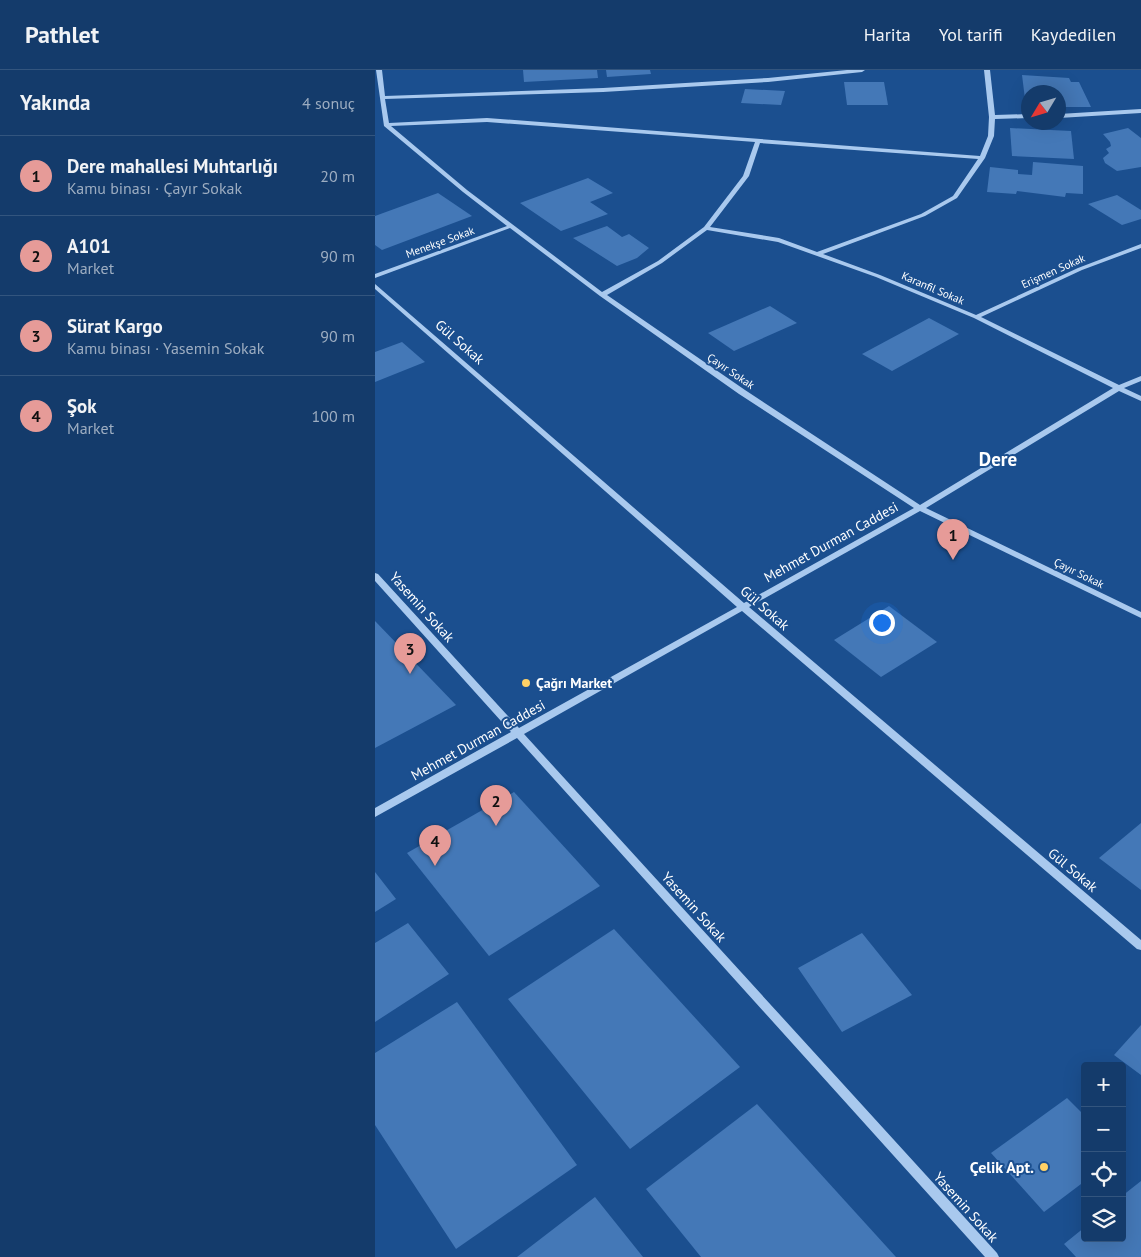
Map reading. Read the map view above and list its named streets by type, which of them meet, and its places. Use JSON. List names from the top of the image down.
{
  "streets": {
    "street": [
      "Menekşe Sokak",
      "Erişmen Sokak",
      "Karanfil Sokak",
      "Gül Sokak",
      "Çayır Sokak",
      "Mehmet Durman Caddesi",
      "Yasemin Sokak"
    ]
  },
  "crossings": [
    ["Menekşe Sokak", "Çayır Sokak"],
    ["Erişmen Sokak", "Karanfil Sokak"],
    ["Karanfil Sokak", "Mehmet Durman Caddesi"],
    ["Gül Sokak", "Mehmet Durman Caddesi"],
    ["Çayır Sokak", "Mehmet Durman Caddesi"],
    ["Mehmet Durman Caddesi", "Yasemin Sokak"]
  ],
  "districts": ["Dere"],
  "places": ["Çağrı Market", "Çelik Apt."],
  "north": "bottom left",
  "page": {
    "header": "Pathlet",
    "nav": ["Harita", "Yol tarifi", "Kaydedilen"],
    "heading": ["Yakında", "4 sonuç"],
    "list": [
      {
        "mark": "1",
        "name": "Dere mahallesi Muhtarlığı",
        "note": "Kamu binası · Çayır Sokak",
        "value": "20 m"
      },
      {
        "mark": "2",
        "name": "A101",
        "note": "Market",
        "value": "90 m"
      },
      {
        "mark": "3",
        "name": "Sürat Kargo",
        "note": "Kamu binası · Yasemin Sokak",
        "value": "90 m"
      },
      {
        "mark": "4",
        "name": "Şok",
        "note": "Market",
        "value": "100 m"
      }
    ],
    "pins": [
      "1",
      "3",
      "2",
      "4"
    ],
    "map_buttons": ["+", "−"]
  }
}
